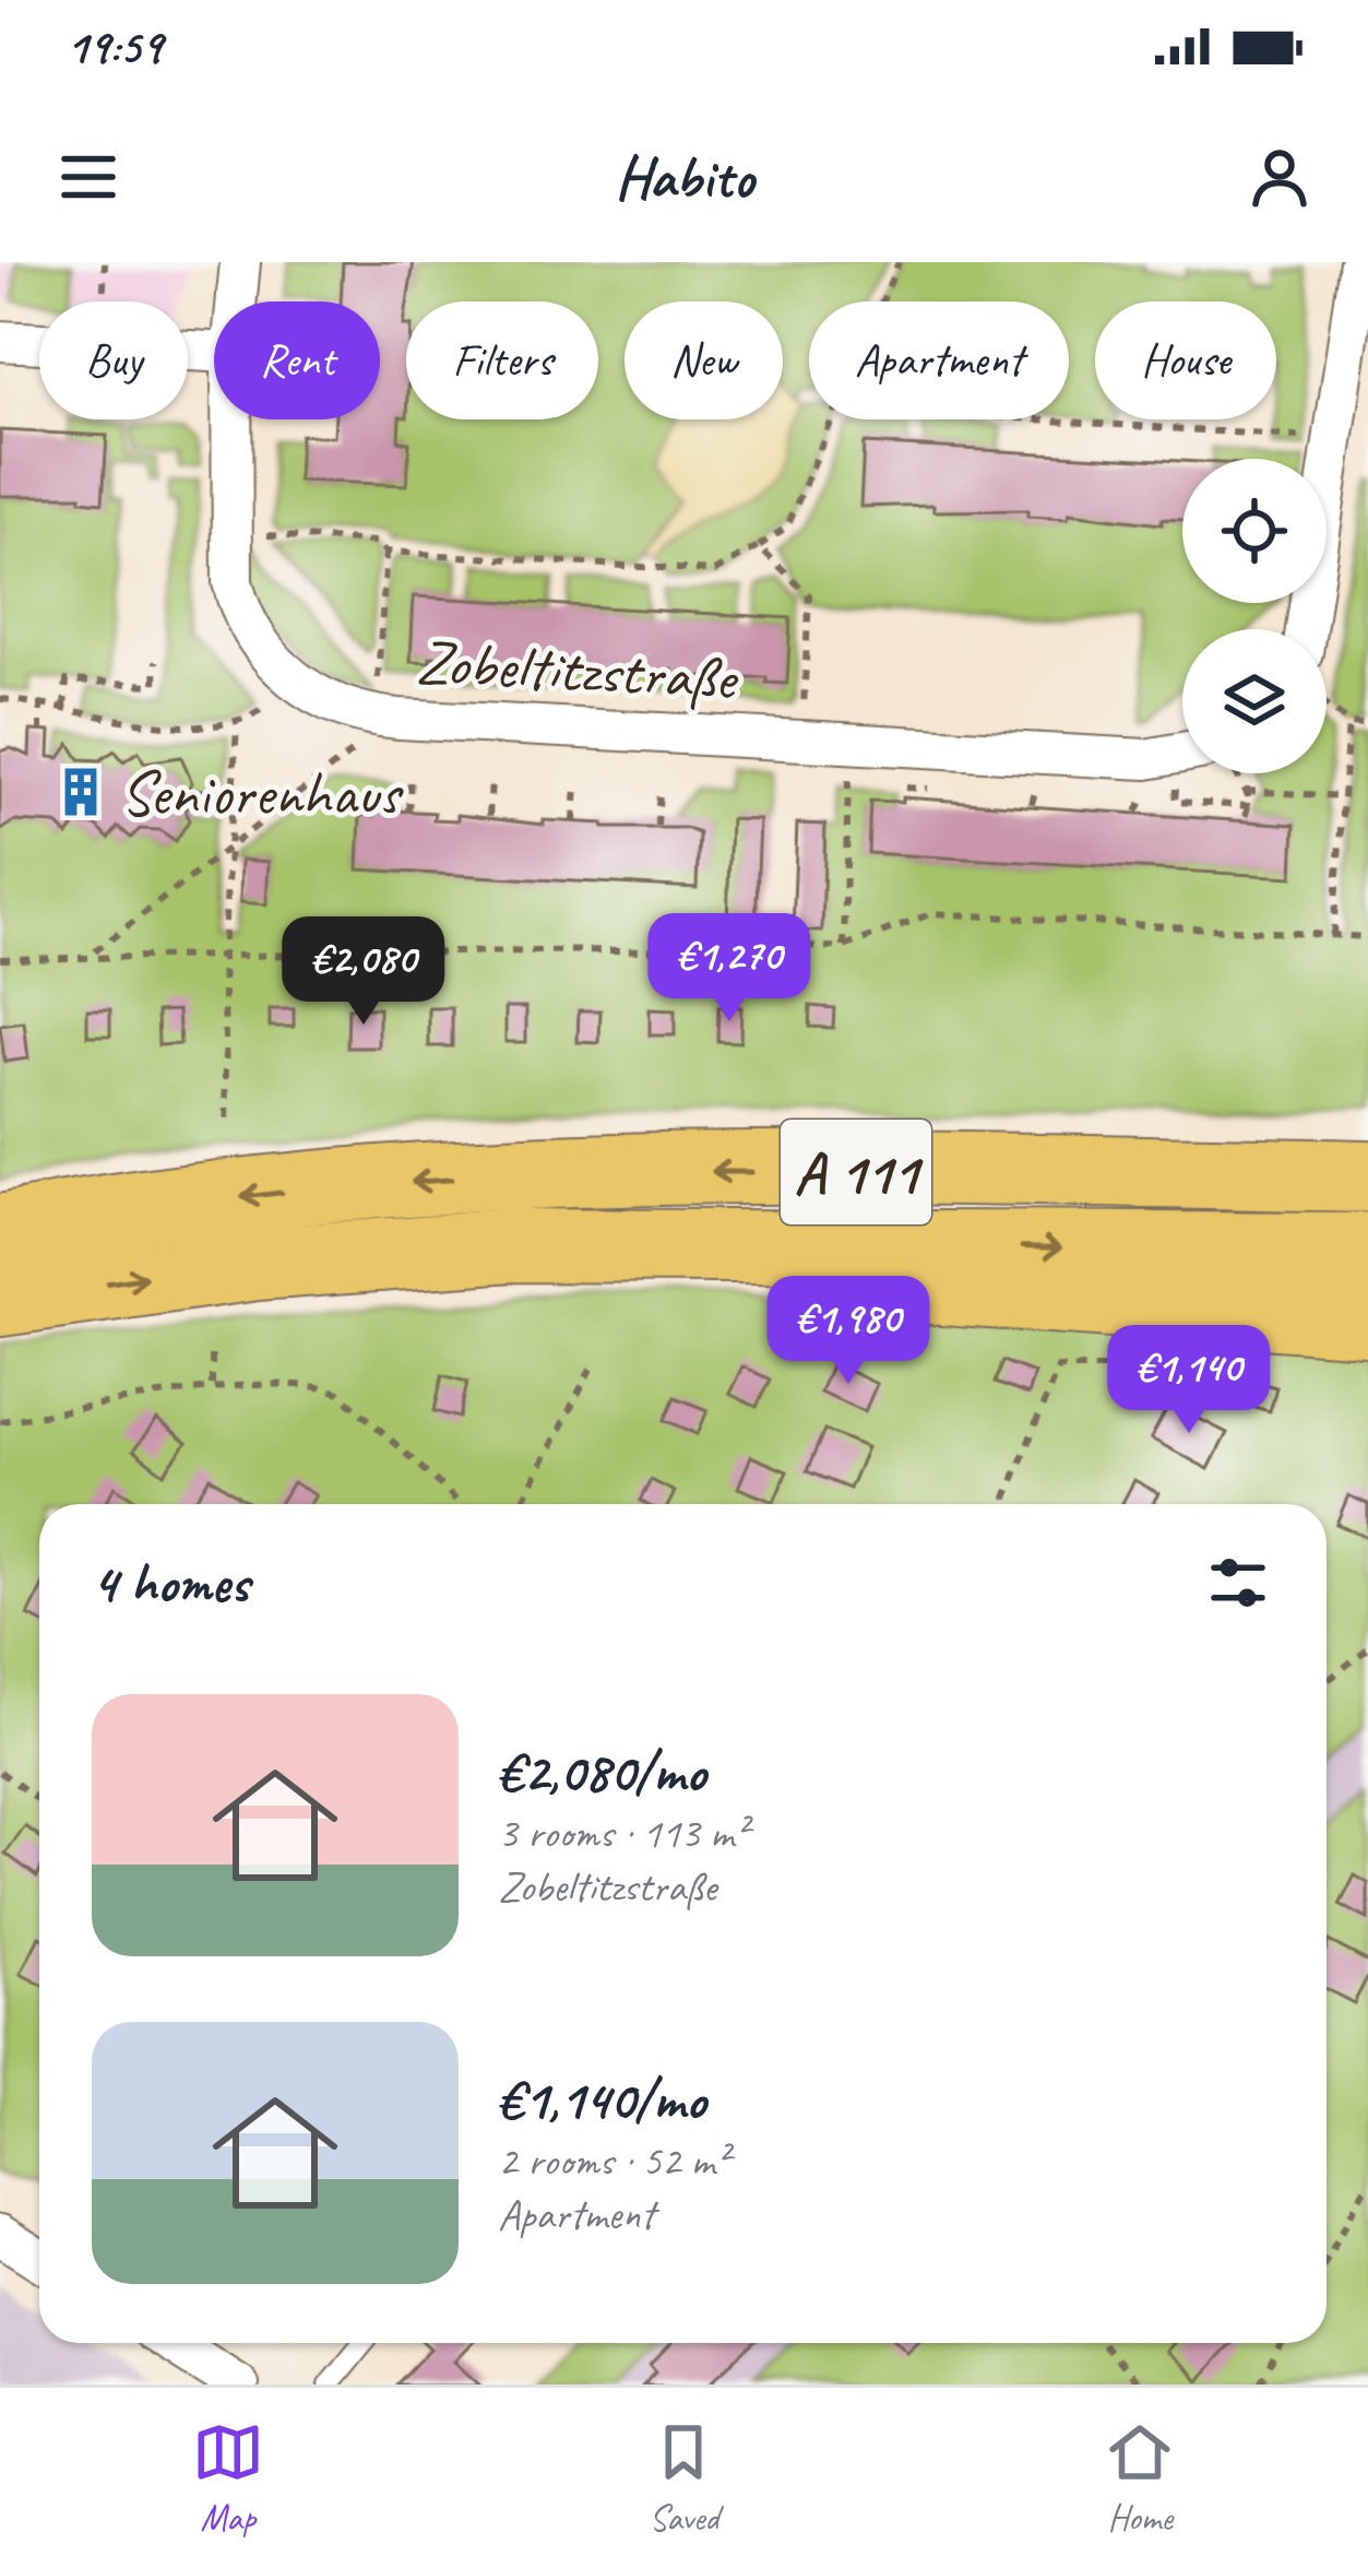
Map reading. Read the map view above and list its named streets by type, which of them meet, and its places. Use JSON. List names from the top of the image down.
{
  "streets": {
    "highway": ["A 111"],
    "street": ["Zobeltitzstraße"]
  },
  "places": {
    "building": ["Seniorenhaus"]
  },
  "page": {
    "status": "19:59",
    "header": "Habito",
    "chip": [
      "Buy",
      "Rent",
      "Filters",
      "New",
      "Apartment",
      "House"
    ],
    "price": [
      "€1,270",
      "€2,080",
      "€1,980",
      "€1,140"
    ],
    "heading": "4 homes",
    "list": [
      {
        "name": "€2,080/mo",
        "note": "3 rooms · 113 m² · Zobeltitzstraße"
      },
      {
        "name": "€1,140/mo",
        "note": "2 rooms · 52 m² · Apartment"
      }
    ],
    "tabs": ["Map", "Saved", "Home"]
  }
}
